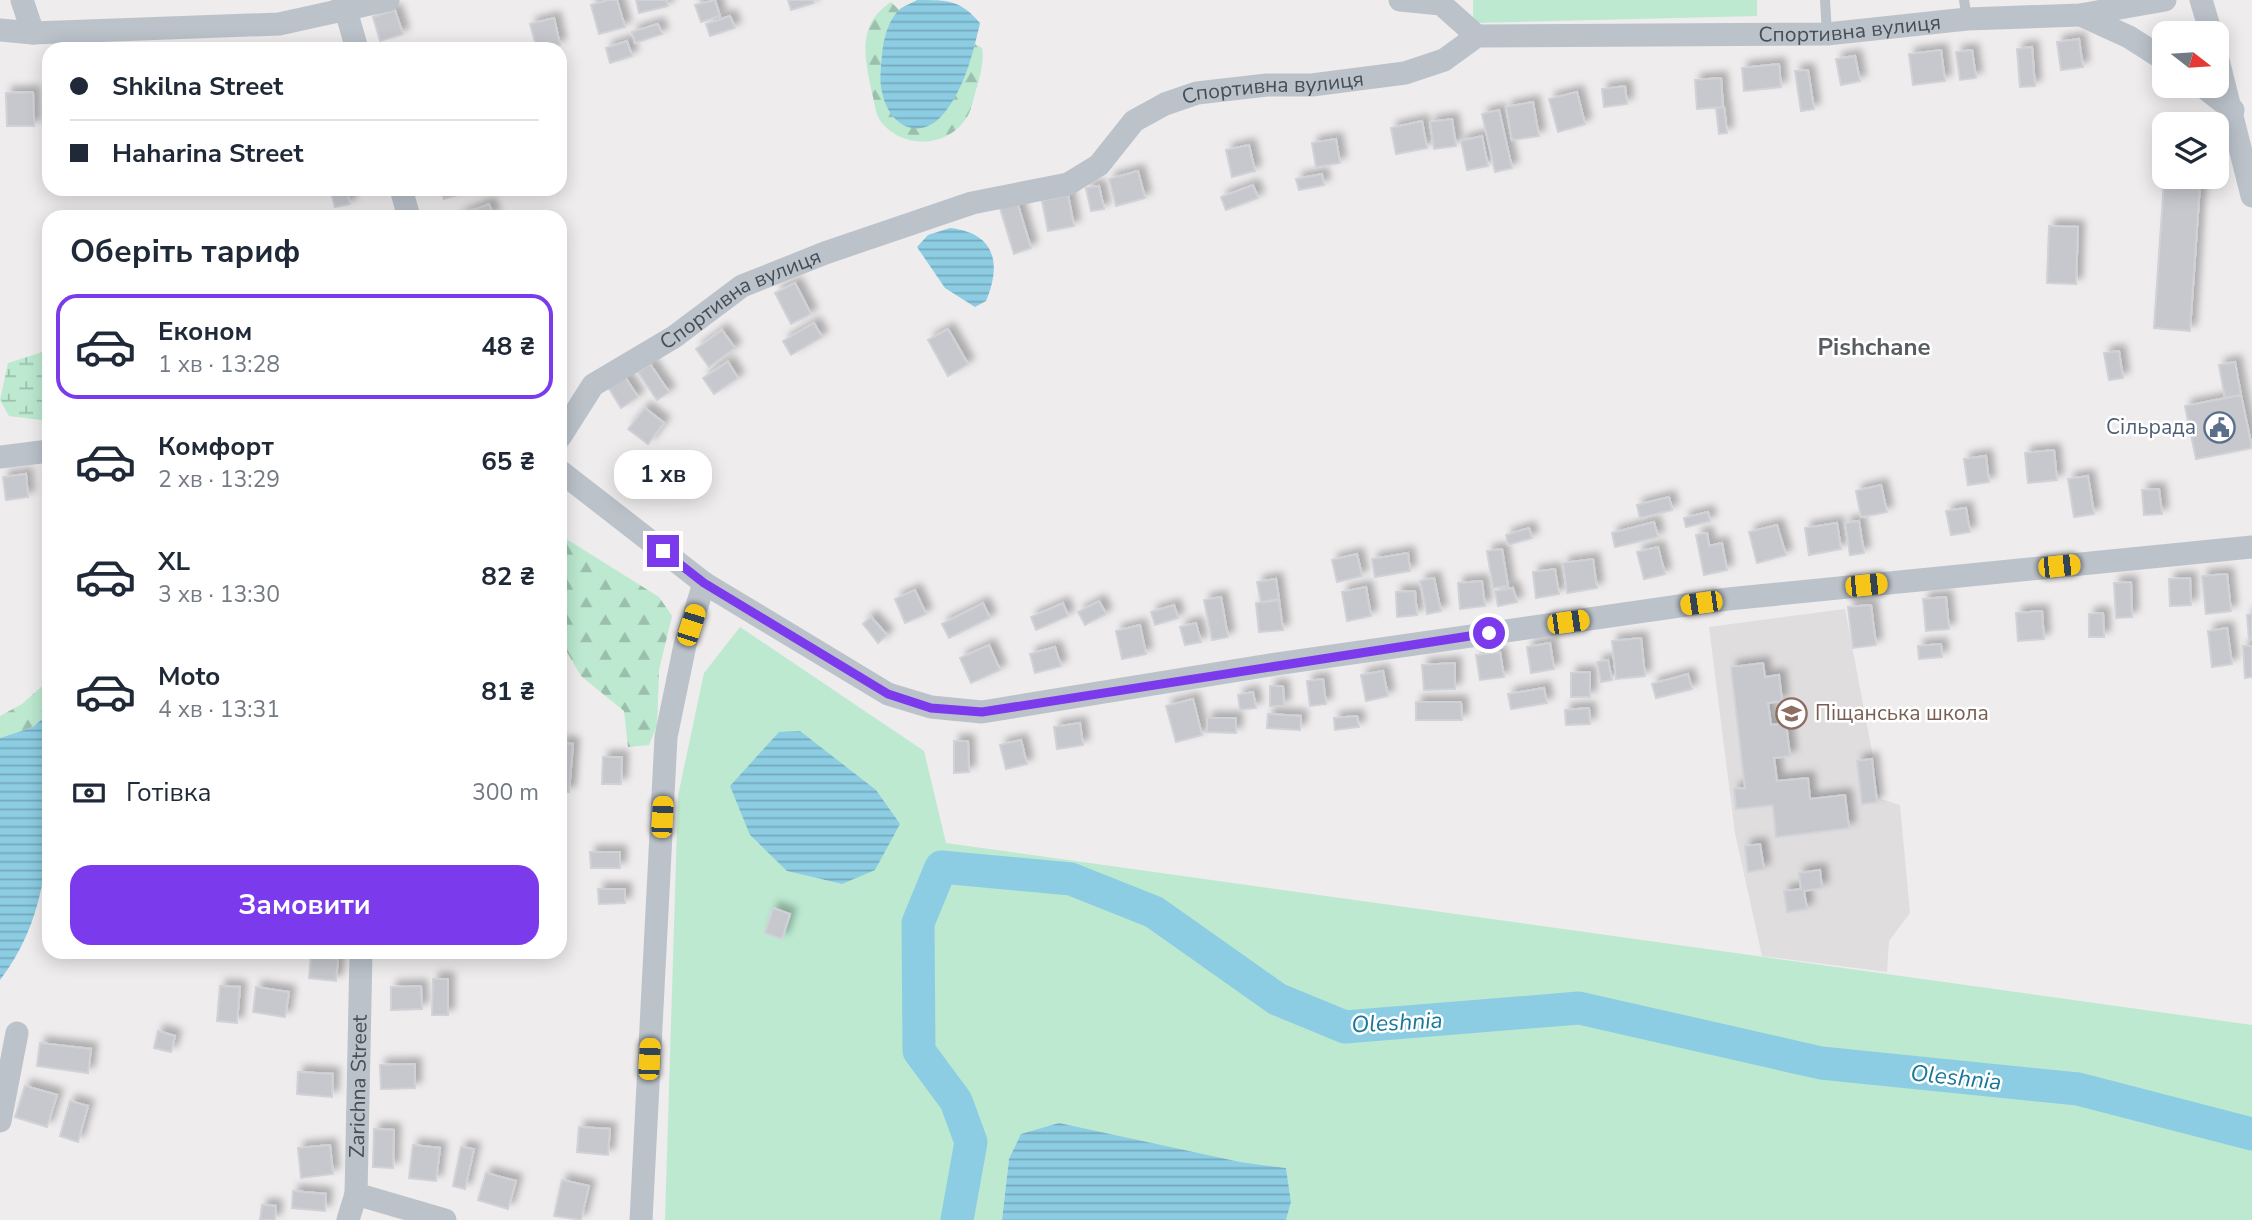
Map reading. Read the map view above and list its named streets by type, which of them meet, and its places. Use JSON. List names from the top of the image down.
{
  "streets": {
    "street": ["Спортивна вулиця", "Zarichna Street"]
  },
  "districts": ["Pishchane"],
  "water": ["Oleshnia"],
  "places": {
    "public building": ["Сільрада"],
    "school or university": ["Піщанська школа"]
  },
  "north": "right",
  "page": {
    "banner": ["Shkilna Street", "Haharina Street"],
    "heading": "Оберіть тариф",
    "list": [
      {
        "name": "Економ",
        "note": "1 хв · 13:28",
        "value": "48 ₴"
      },
      {
        "name": "Комфорт",
        "note": "2 хв · 13:29",
        "value": "65 ₴"
      },
      {
        "name": "XL",
        "note": "3 хв · 13:30",
        "value": "82 ₴"
      },
      {
        "name": "Moto",
        "note": "4 хв · 13:31",
        "value": "81 ₴"
      }
    ],
    "bubble": "1 хв",
    "pay": ["Готівка", "300 m"],
    "buttons": "Замовити"
  }
}
